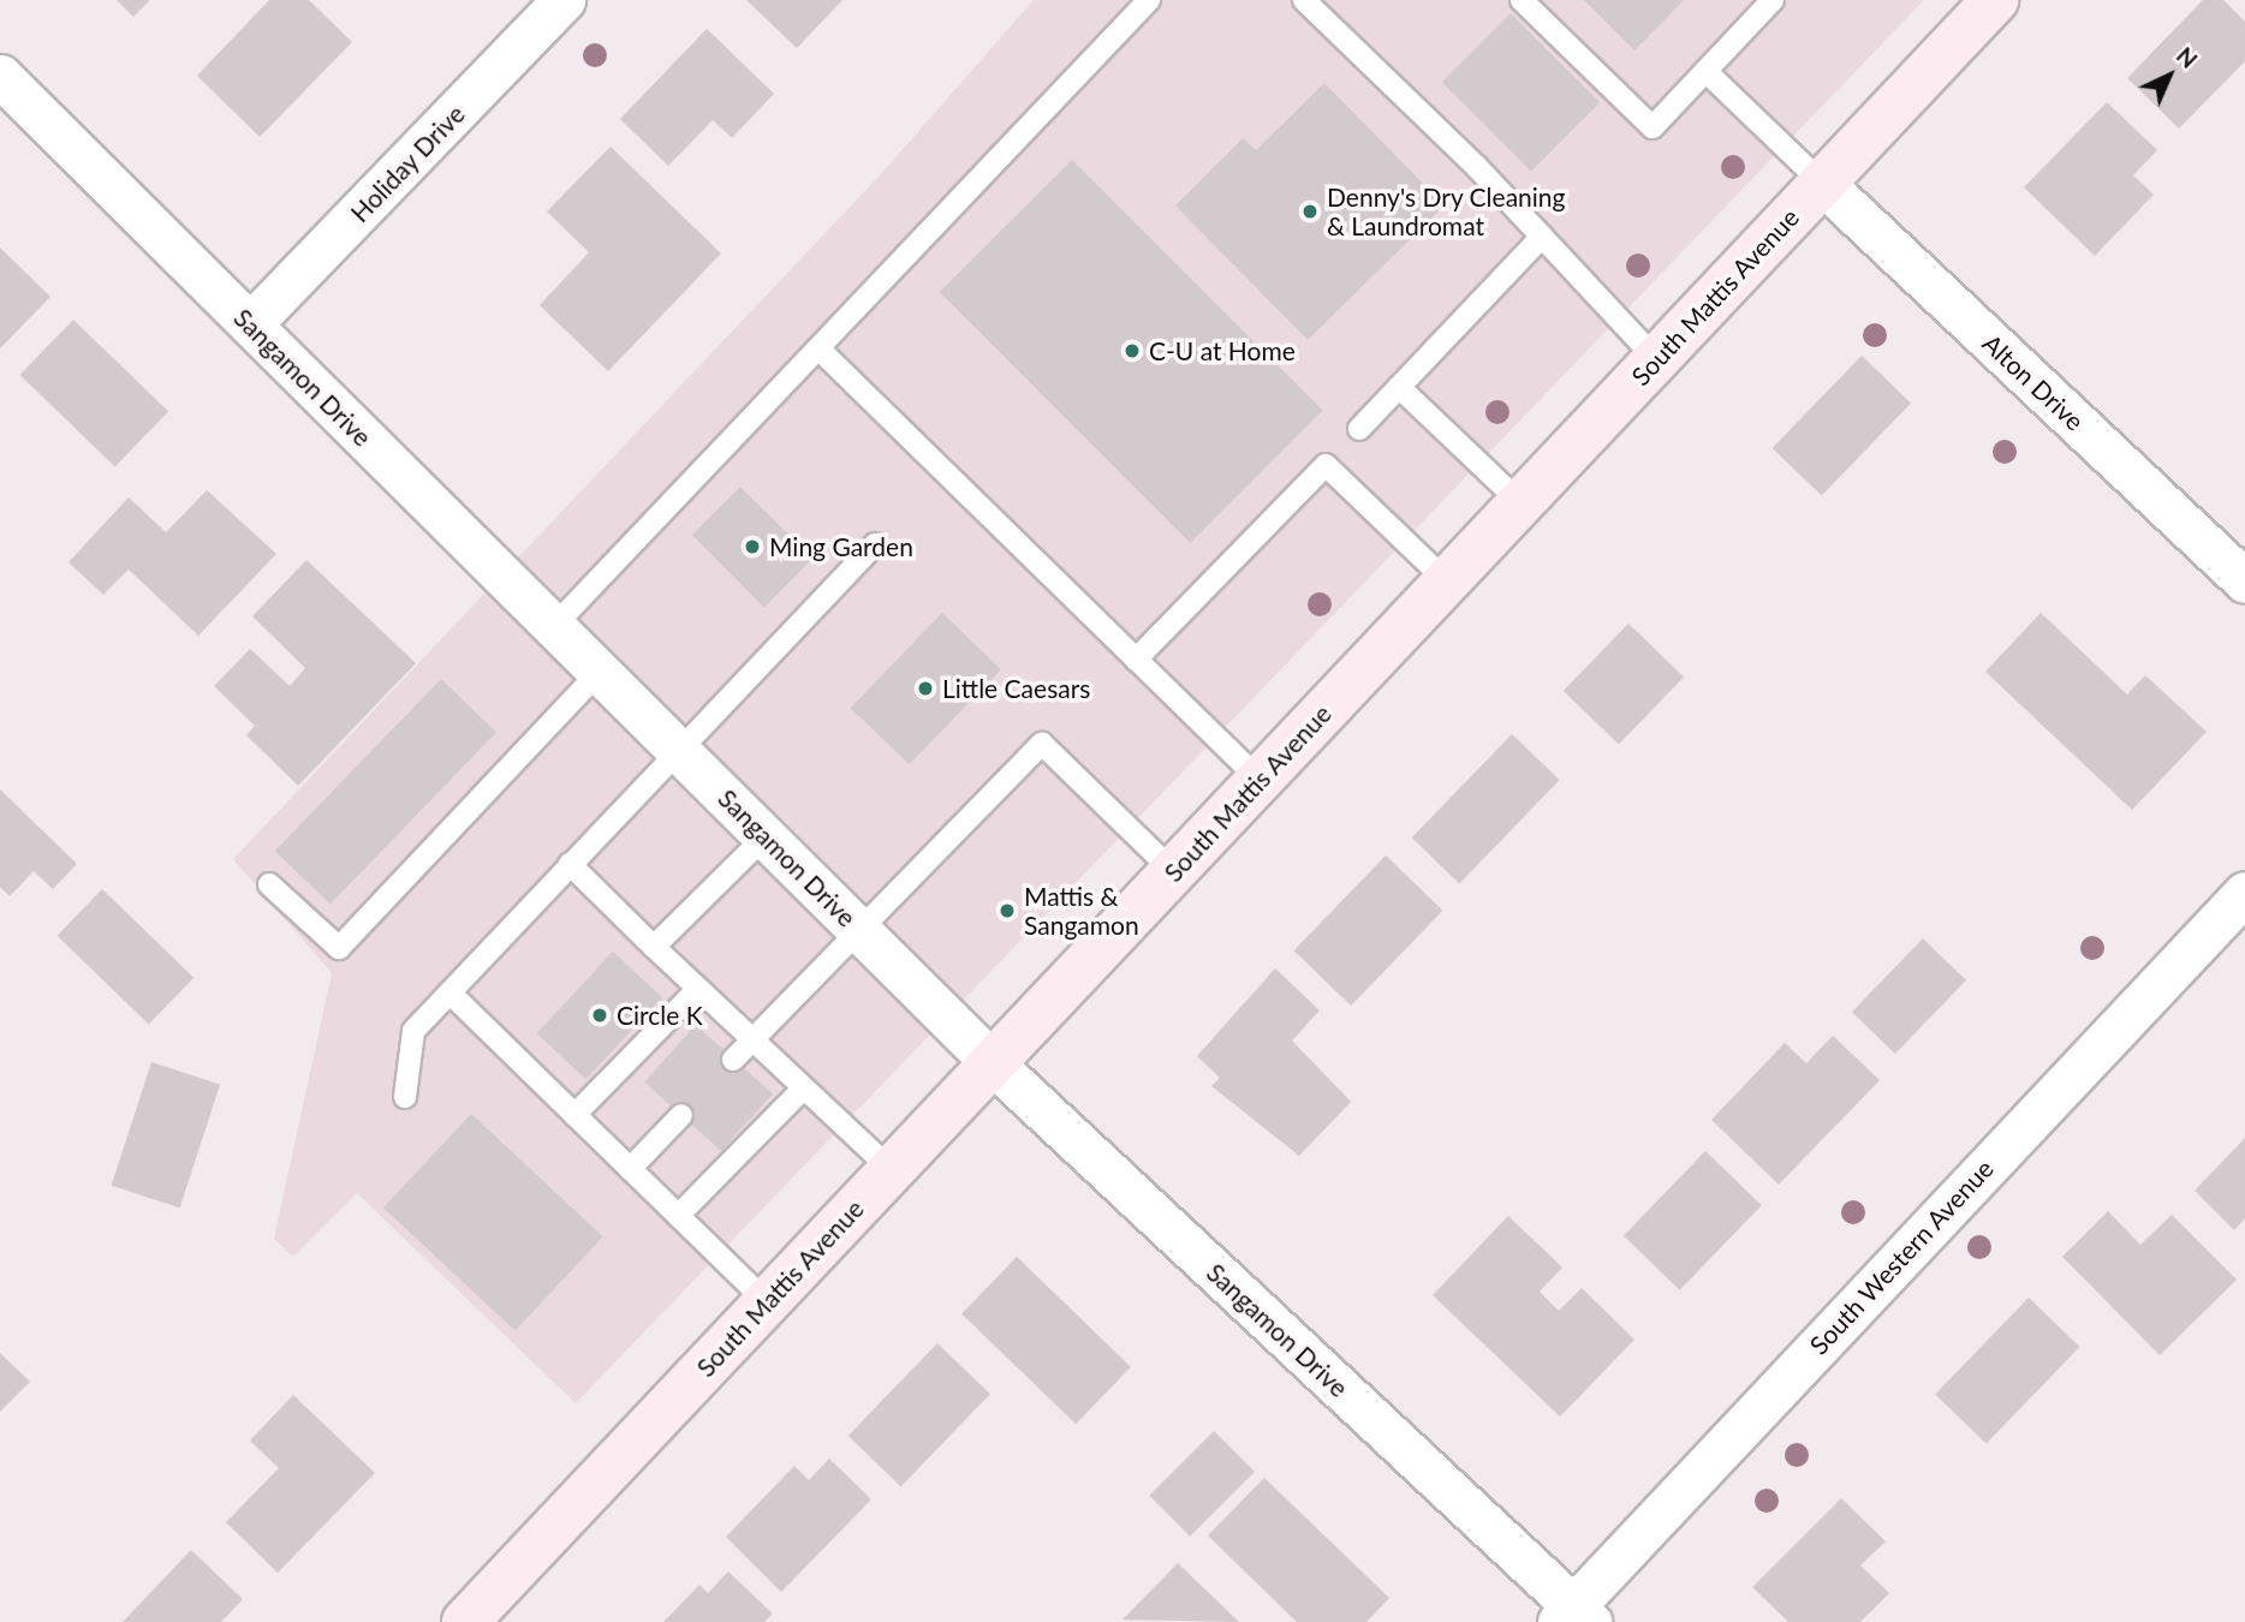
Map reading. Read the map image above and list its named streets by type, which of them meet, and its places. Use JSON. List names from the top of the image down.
{
  "streets": {
    "main road": ["South Mattis Avenue"],
    "street": [
      "Holiday Drive",
      "Sangamon Drive",
      "Alton Drive",
      "South Western Avenue"
    ]
  },
  "crossings": [
    ["Holiday Drive", "Sangamon Drive"],
    ["South Mattis Avenue", "Sangamon Drive"],
    ["South Mattis Avenue", "Alton Drive"],
    ["Sangamon Drive", "South Western Avenue"]
  ],
  "places": [
    "Denny's Dry Cleaning & Laundromat",
    "C-U at Home",
    "Ming Garden",
    "Little Caesars",
    "Mattis & Sangamon",
    "Circle K"
  ],
  "north": "top right"
}
